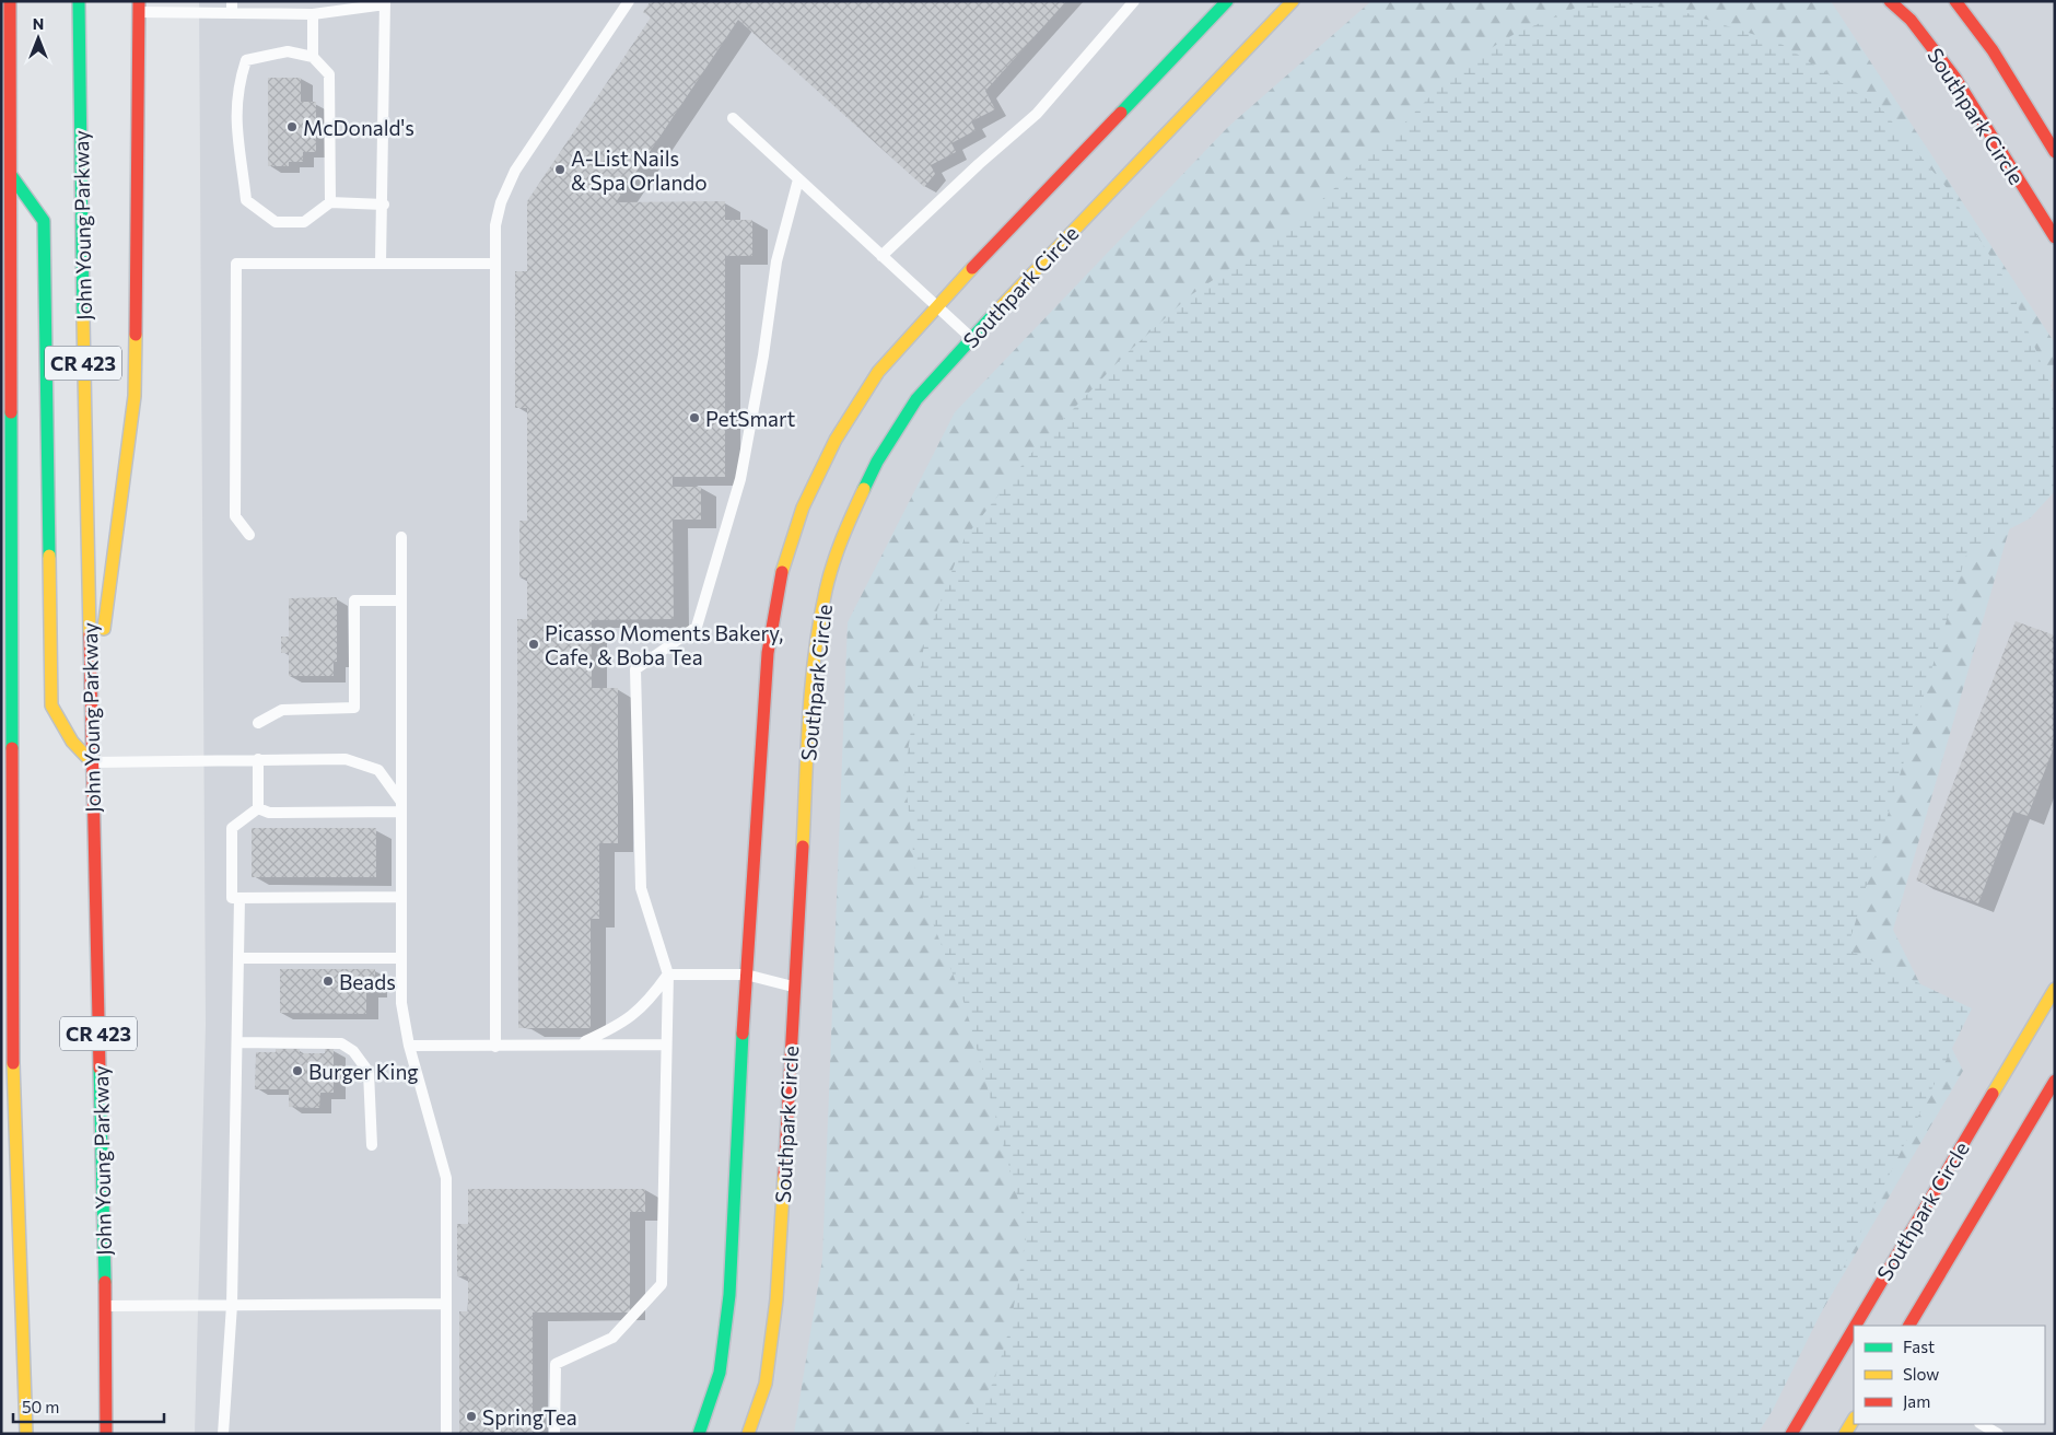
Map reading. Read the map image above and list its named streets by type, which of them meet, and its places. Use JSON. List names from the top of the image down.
{
  "streets": {
    "main road": ["Southpark Circle", "John Young Parkway", "CR 423"]
  },
  "places": [
    "McDonald's",
    "A-List Nails & Spa Orlando",
    "PetSmart",
    "Picasso Moments Bakery, Cafe, & Boba Tea",
    "Beads",
    "Burger King",
    "SpringTea"
  ],
  "legend": ["Fast", "Slow", "Jam"],
  "scale_bar": "50 m",
  "north": "top"
}
